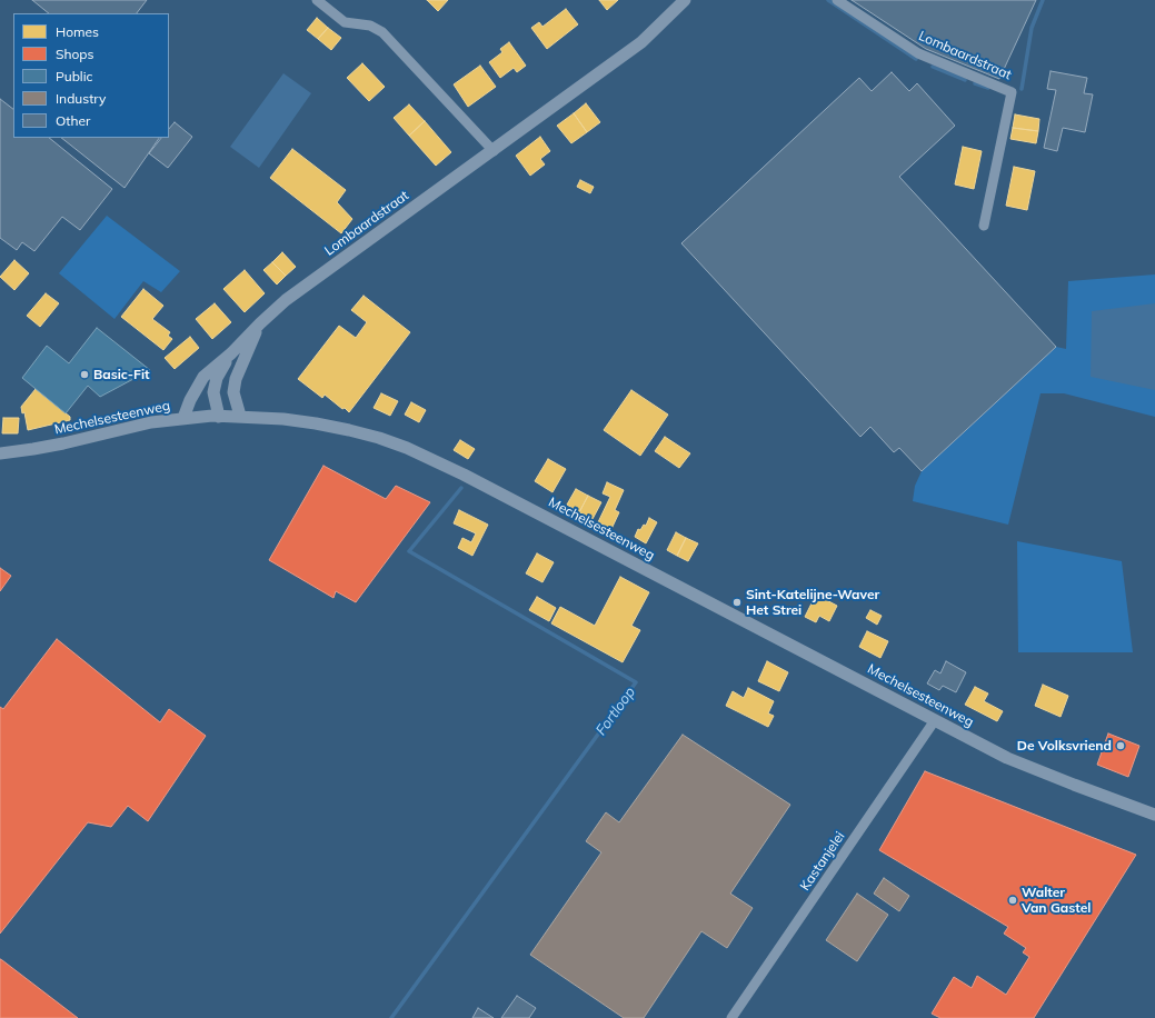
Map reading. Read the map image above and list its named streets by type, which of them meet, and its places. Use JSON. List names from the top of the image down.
{
  "streets": {
    "street": ["Lombaardstraat", "Mechelsesteenweg", "Kastanjelei"]
  },
  "crossings": [
    ["Lombaardstraat", "Mechelsesteenweg"],
    ["Mechelsesteenweg", "Kastanjelei"]
  ],
  "water": ["Fortloop"],
  "places": [
    "Basic-Fit",
    "Sint-Katelijne-Waver Het Strei",
    "De Volksvriend",
    "Walter Van Gastel"
  ],
  "legend": [
    "Homes",
    "Shops",
    "Public",
    "Industry",
    "Other"
  ]
}
